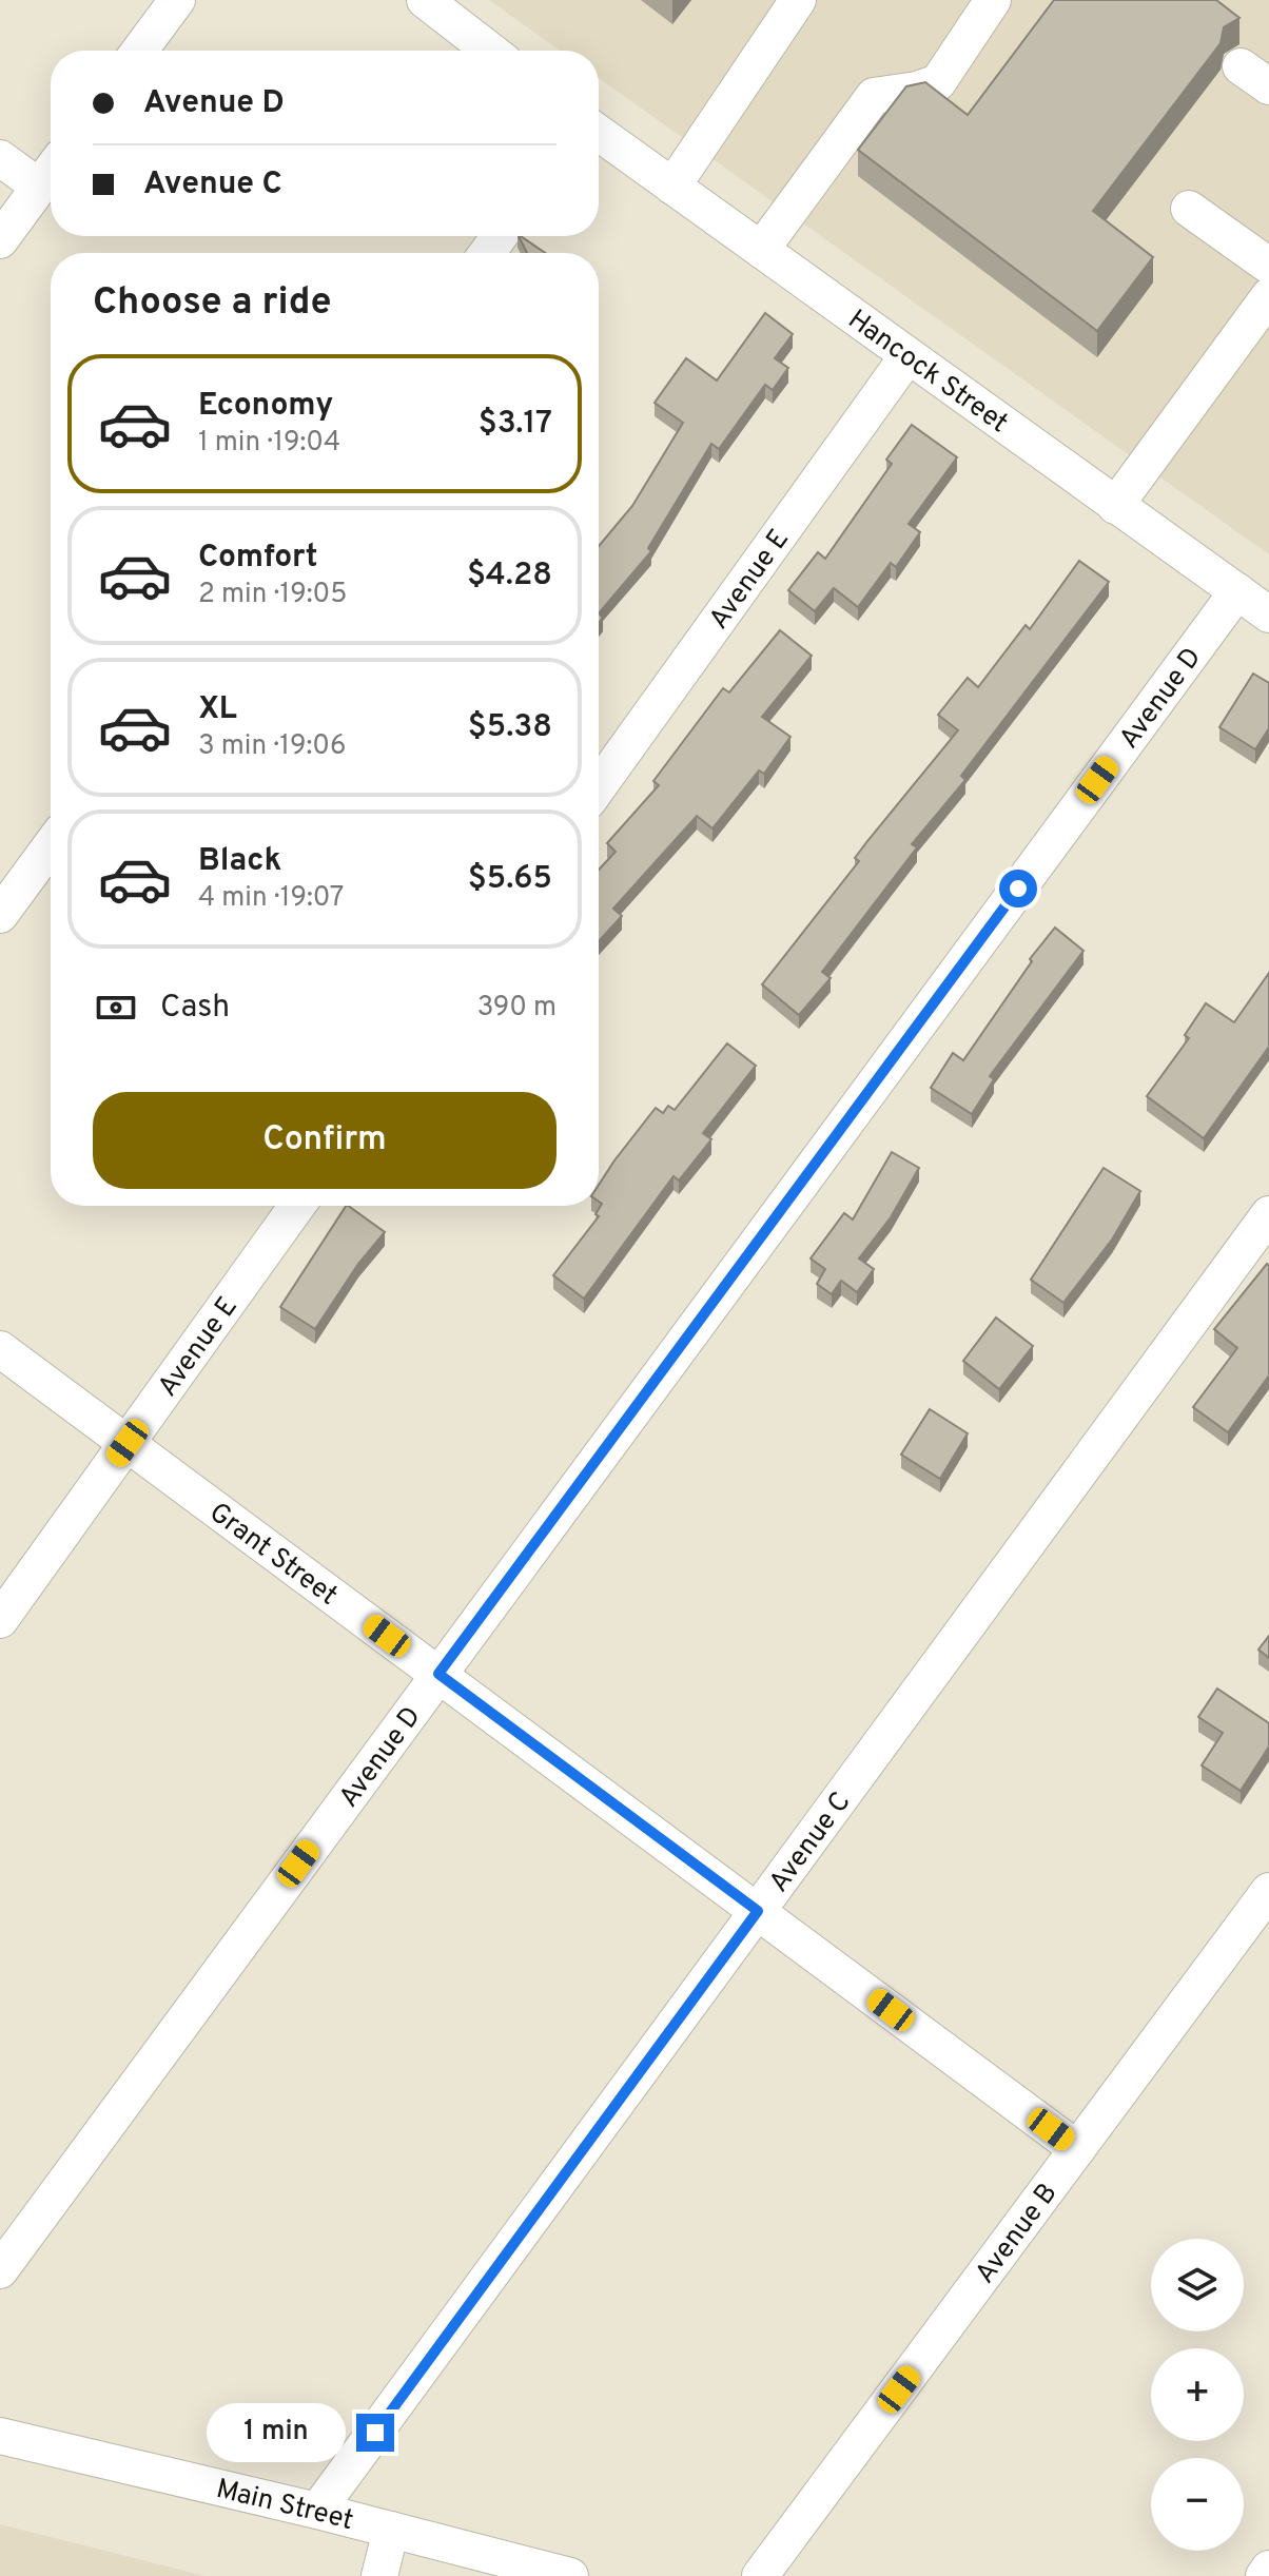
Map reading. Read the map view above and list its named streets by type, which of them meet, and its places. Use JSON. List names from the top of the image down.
{
  "streets": {
    "street": [
      "Hancock Street",
      "Avenue E",
      "Avenue D",
      "Grant Street",
      "Avenue C",
      "Avenue B",
      "Main Street"
    ]
  },
  "crossings": [
    ["Hancock Street", "Avenue E"],
    ["Hancock Street", "Avenue D"],
    ["Avenue E", "Grant Street"],
    ["Avenue D", "Grant Street"],
    ["Grant Street", "Avenue C"],
    ["Grant Street", "Avenue B"],
    ["Avenue C", "Main Street"]
  ],
  "page": {
    "banner": ["Avenue D", "Avenue C"],
    "heading": "Choose a ride",
    "list": [
      {
        "name": "Economy",
        "note": "1 min · 19:04",
        "value": "$3.17"
      },
      {
        "name": "Comfort",
        "note": "2 min · 19:05",
        "value": "$4.28"
      },
      {
        "name": "XL",
        "note": "3 min · 19:06",
        "value": "$5.38"
      },
      {
        "name": "Black",
        "note": "4 min · 19:07",
        "value": "$5.65"
      }
    ],
    "pay": ["Cash", "390 m"],
    "buttons": "Confirm",
    "map_buttons": ["+", "−"],
    "bubble": "1 min"
  }
}
